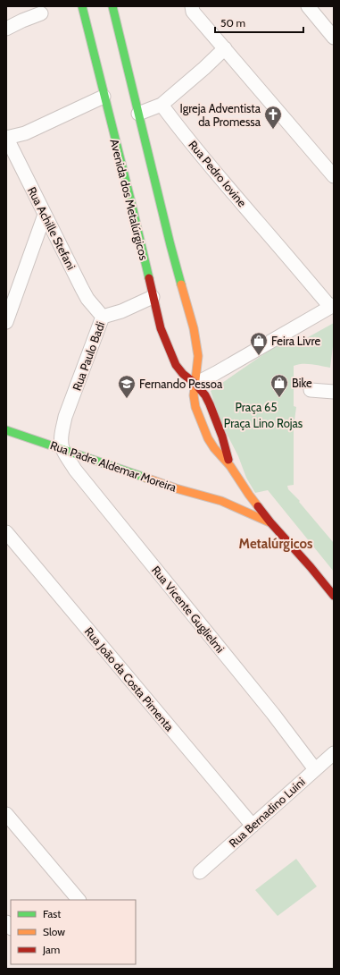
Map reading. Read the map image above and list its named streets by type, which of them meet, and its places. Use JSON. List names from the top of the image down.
{
  "streets": {
    "street": [
      "Rua Pedro Iovine",
      "Avenida dos Metalúrgicos",
      "Rua Achille Stefani",
      "Rua Paulo Badi",
      "Rua Padre Aldemar Moreira",
      "Rua Vicente Guglielmi",
      "Rua João da Costa Pimenta",
      "Rua Bernadino Luini"
    ]
  },
  "crossings": [
    ["Avenida dos Metalúrgicos", "Rua Paulo Badi"],
    ["Avenida dos Metalúrgicos", "Rua Padre Aldemar Moreira"],
    ["Rua Achille Stefani", "Rua Paulo Badi"],
    ["Rua Paulo Badi", "Rua Padre Aldemar Moreira"],
    ["Rua Paulo Badi", "Rua Vicente Guglielmi"],
    ["Rua Padre Aldemar Moreira", "Rua Vicente Guglielmi"],
    ["Rua Vicente Guglielmi", "Rua Bernadino Luini"],
    ["Rua João da Costa Pimenta", "Rua Bernadino Luini"]
  ],
  "districts": ["Metalúrgicos"],
  "parks": ["Praça 65", "Praça Lino Rojas"],
  "places": {
    "church": ["Igreja Adventista da Promessa"],
    "shop": ["Feira Livre", "Bike"],
    "school or university": ["Fernando Pessoa"]
  },
  "legend": ["Fast", "Slow", "Jam"],
  "scale_bar": "50 m"
}
